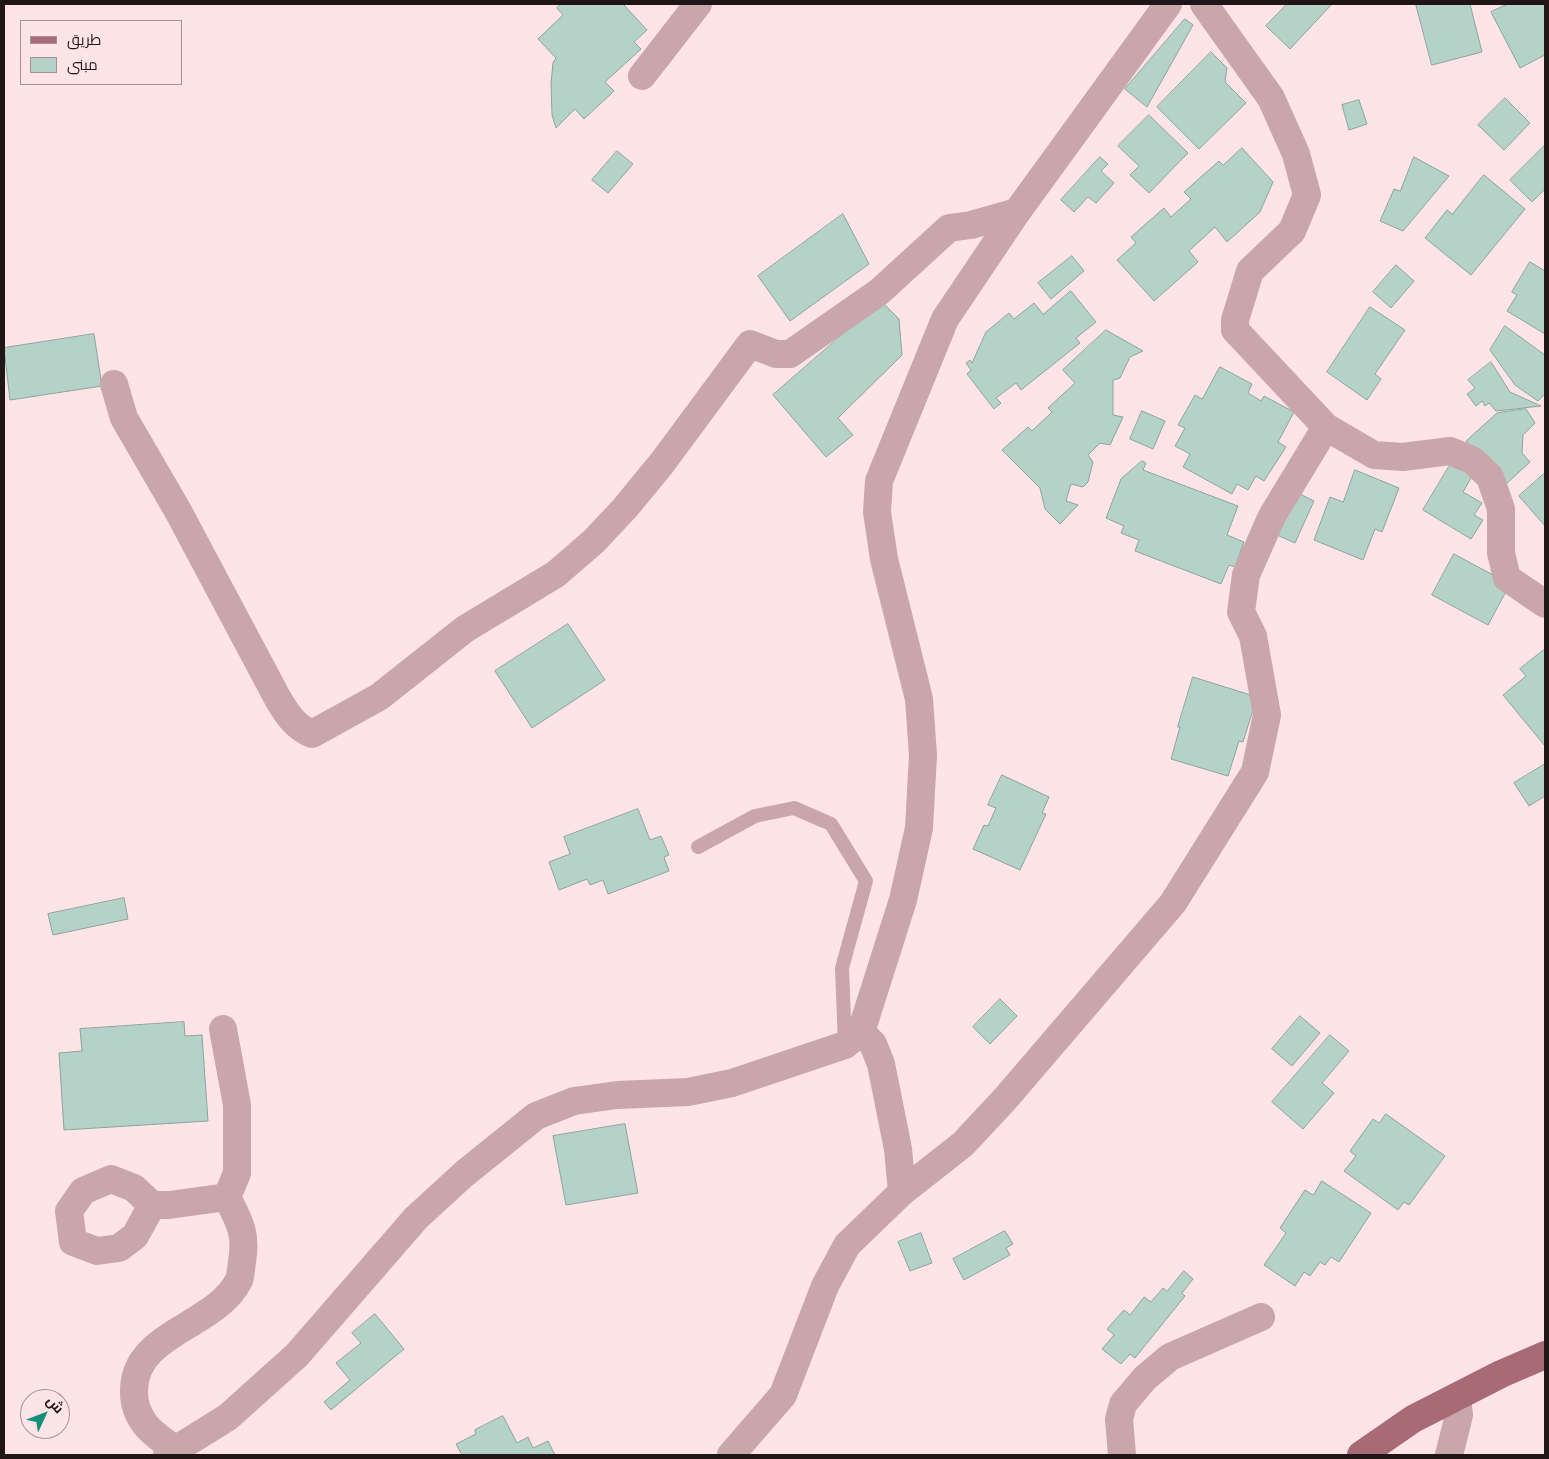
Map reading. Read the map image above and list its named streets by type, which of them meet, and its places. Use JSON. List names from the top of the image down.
{
  "legend": ["طريق", "مبنى"],
  "north": "top right"
}
